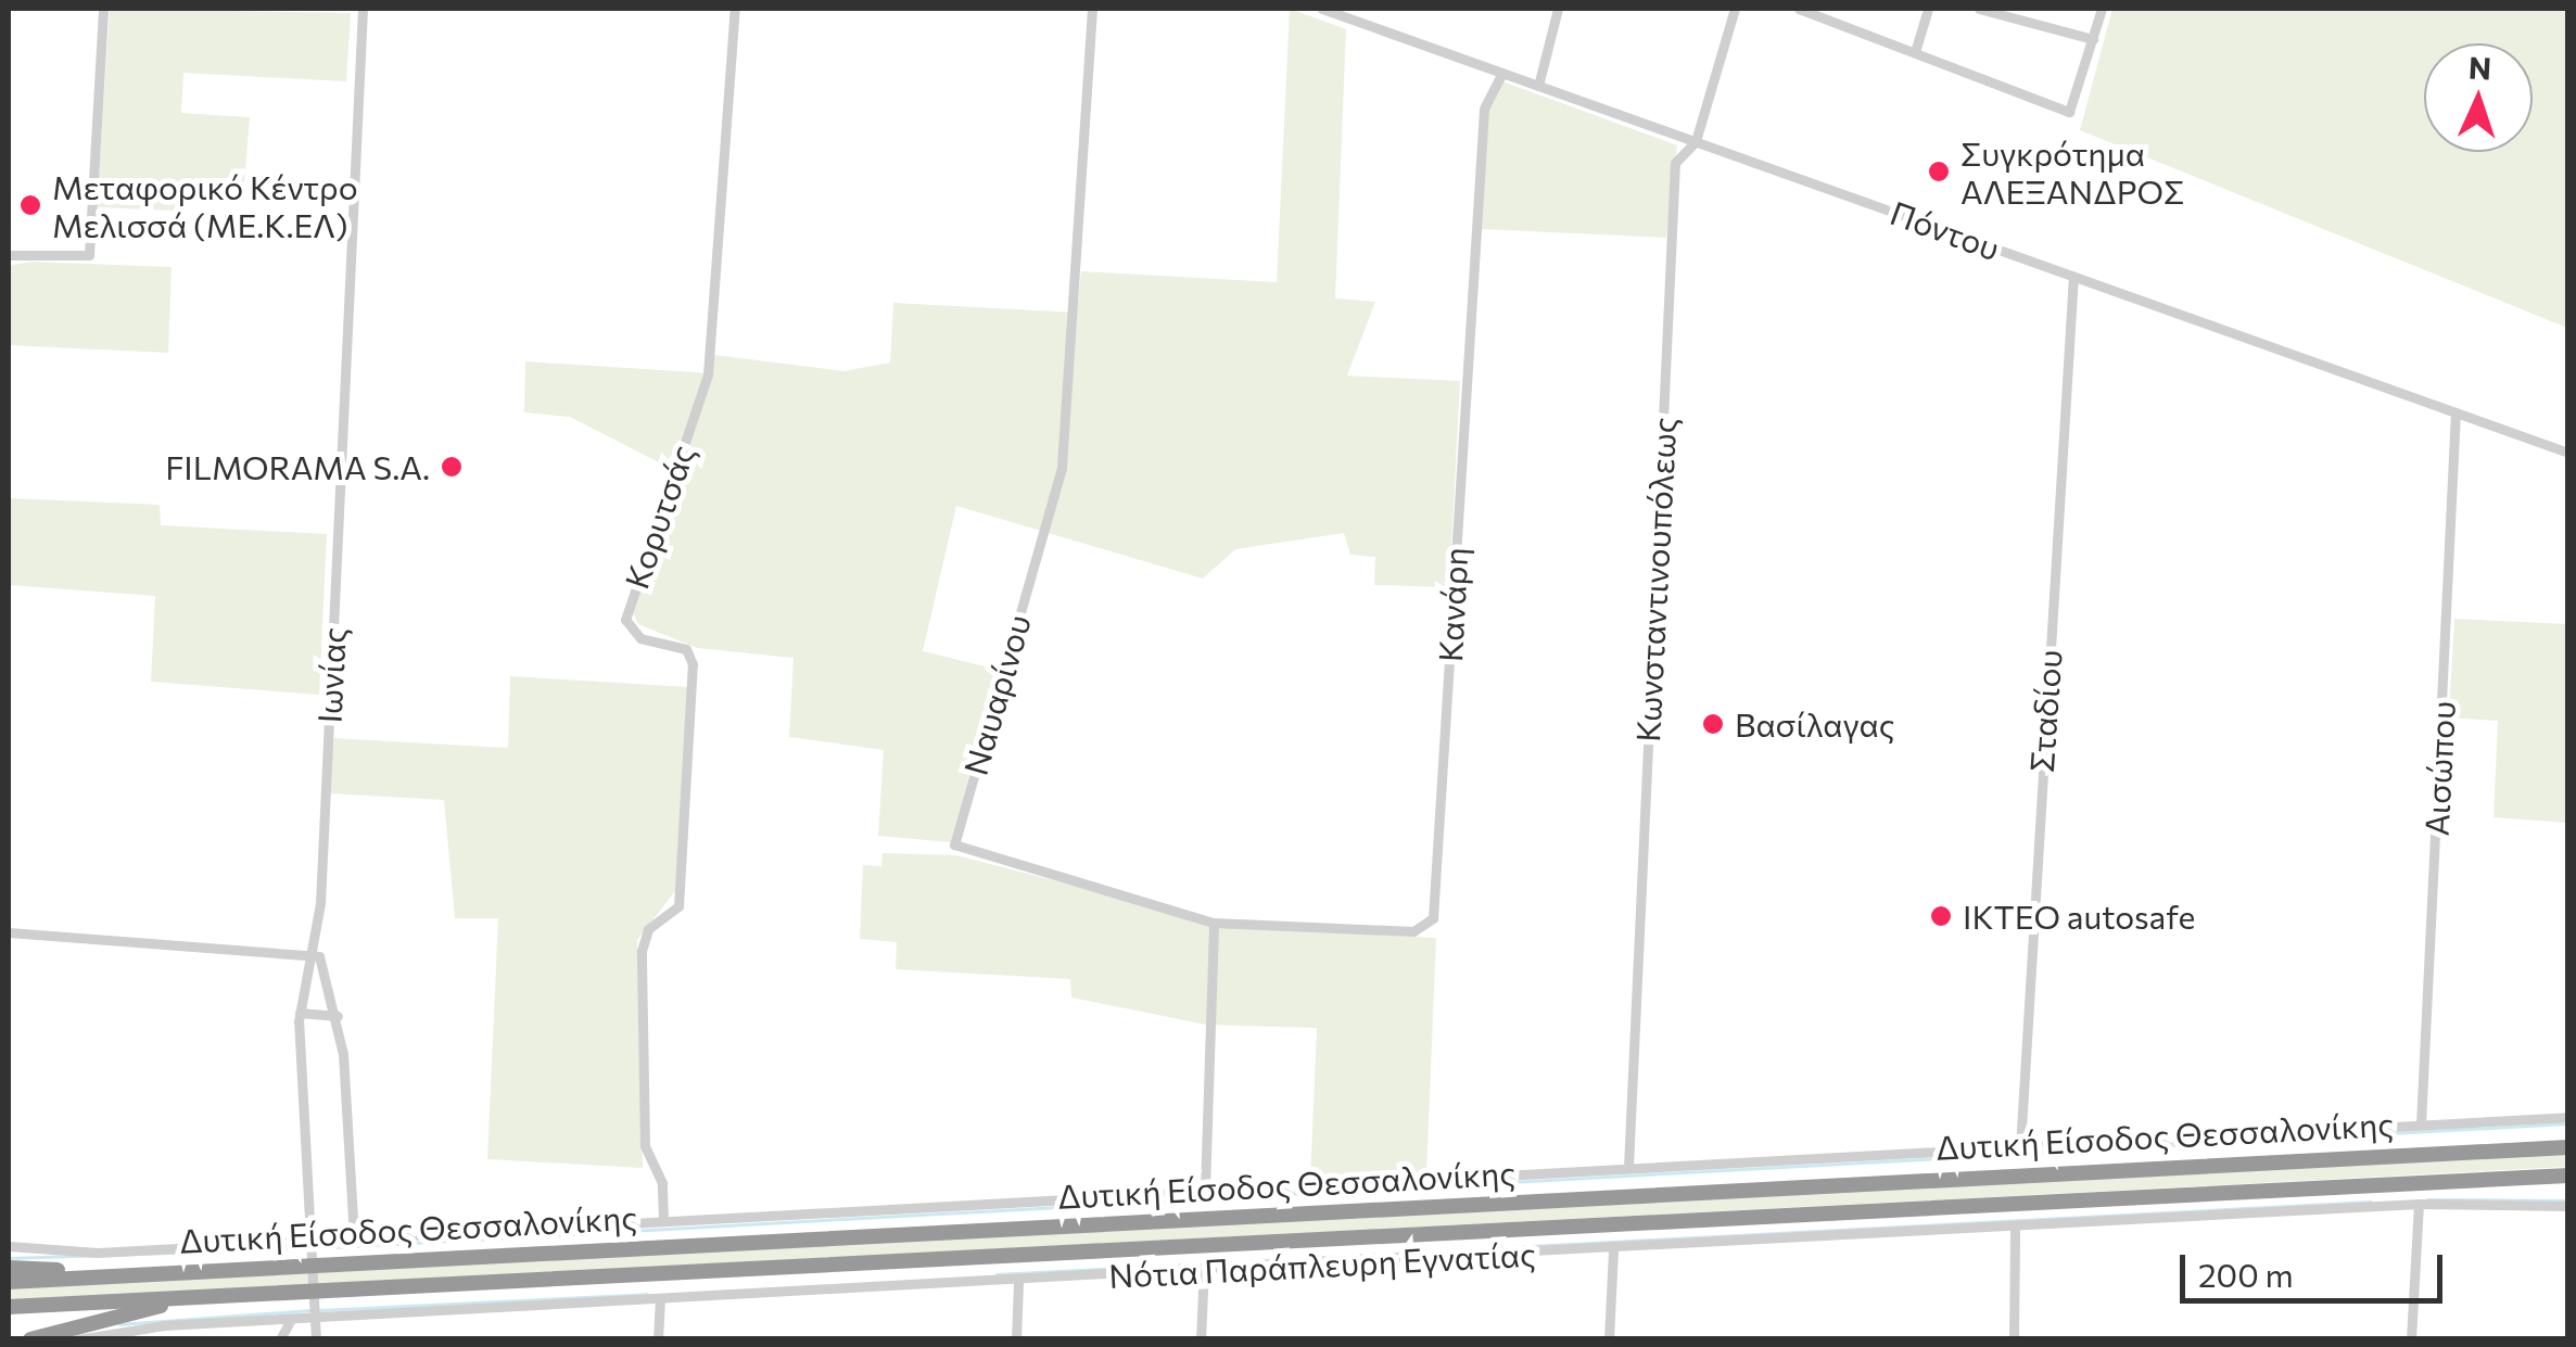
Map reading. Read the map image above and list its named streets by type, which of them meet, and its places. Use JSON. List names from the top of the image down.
{
  "streets": {
    "highway": ["Δυτική Είσοδος Θεσσαλονίκης"],
    "street": [
      "Πόντου",
      "Κορυτσάς",
      "Κωνσταντινουπόλεως",
      "Κανάρη",
      "Ιωνίας",
      "Ναυαρίνου",
      "Σταδίου",
      "Αισώπου",
      "Νότια Παράπλευρη Εγνατίας"
    ]
  },
  "crossings": [
    ["Πόντου", "Κωνσταντινουπόλεως"],
    ["Πόντου", "Κανάρη"],
    ["Πόντου", "Σταδίου"],
    ["Πόντου", "Αισώπου"],
    ["Κανάρη", "Ναυαρίνου"]
  ],
  "places": [
    "Συγκρότημα ΑΛΕΞΑΝΔΡΟΣ",
    "Μεταφορικό Κέντρο Μελισσά (ΜΕ.Κ.ΕΛ)",
    "FILMORAMA S.A.",
    "Βασίλαγας",
    "ΙΚΤΕΟ autosafe"
  ],
  "scale_bar": "200 m",
  "north": "top"
}
